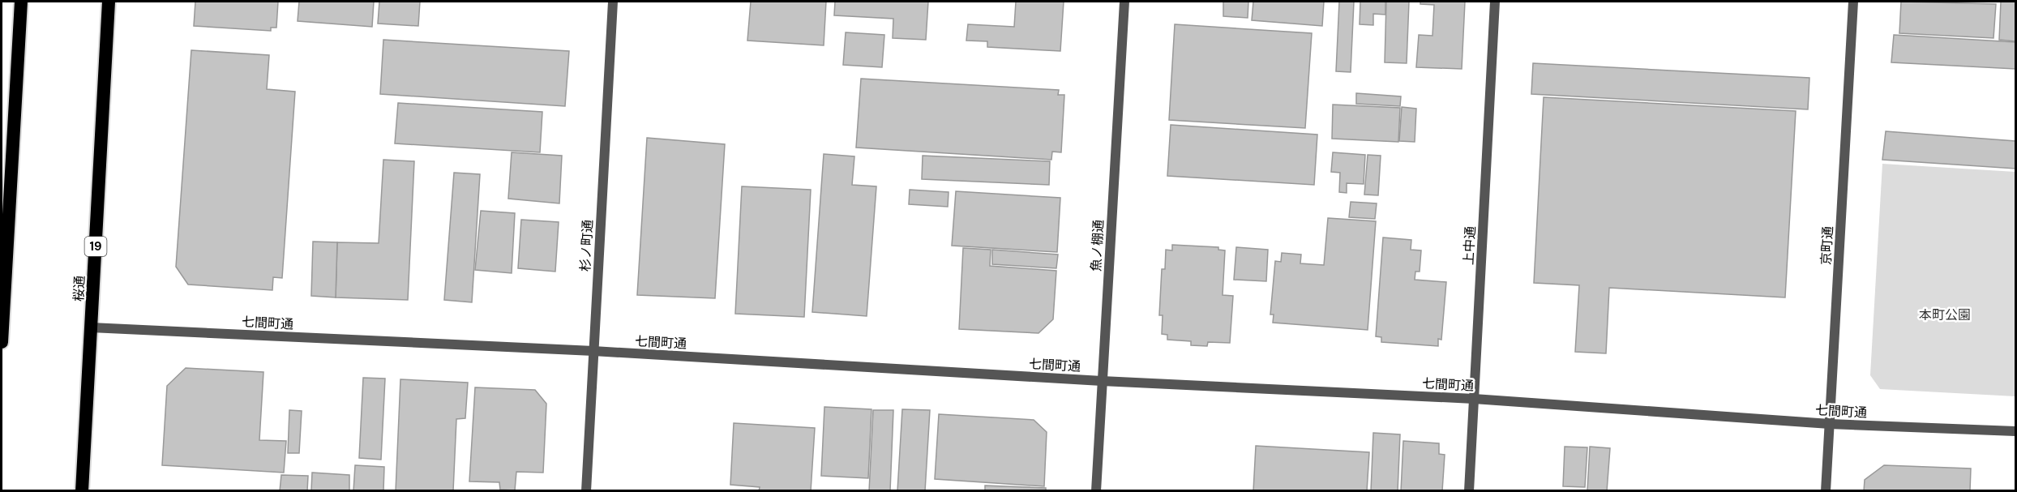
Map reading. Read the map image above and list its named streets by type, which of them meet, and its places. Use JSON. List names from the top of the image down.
{
  "streets": {
    "highway": ["19", "桜通"],
    "street": [
      "杉ノ町通",
      "魚ノ棚通",
      "上中通",
      "京町通",
      "七間町通"
    ]
  },
  "crossings": [
    ["杉ノ町通", "七間町通"],
    ["魚ノ棚通", "七間町通"],
    ["上中通", "七間町通"],
    ["京町通", "七間町通"],
    ["桜通", "七間町通"]
  ],
  "parks": ["本町公園"]
}
